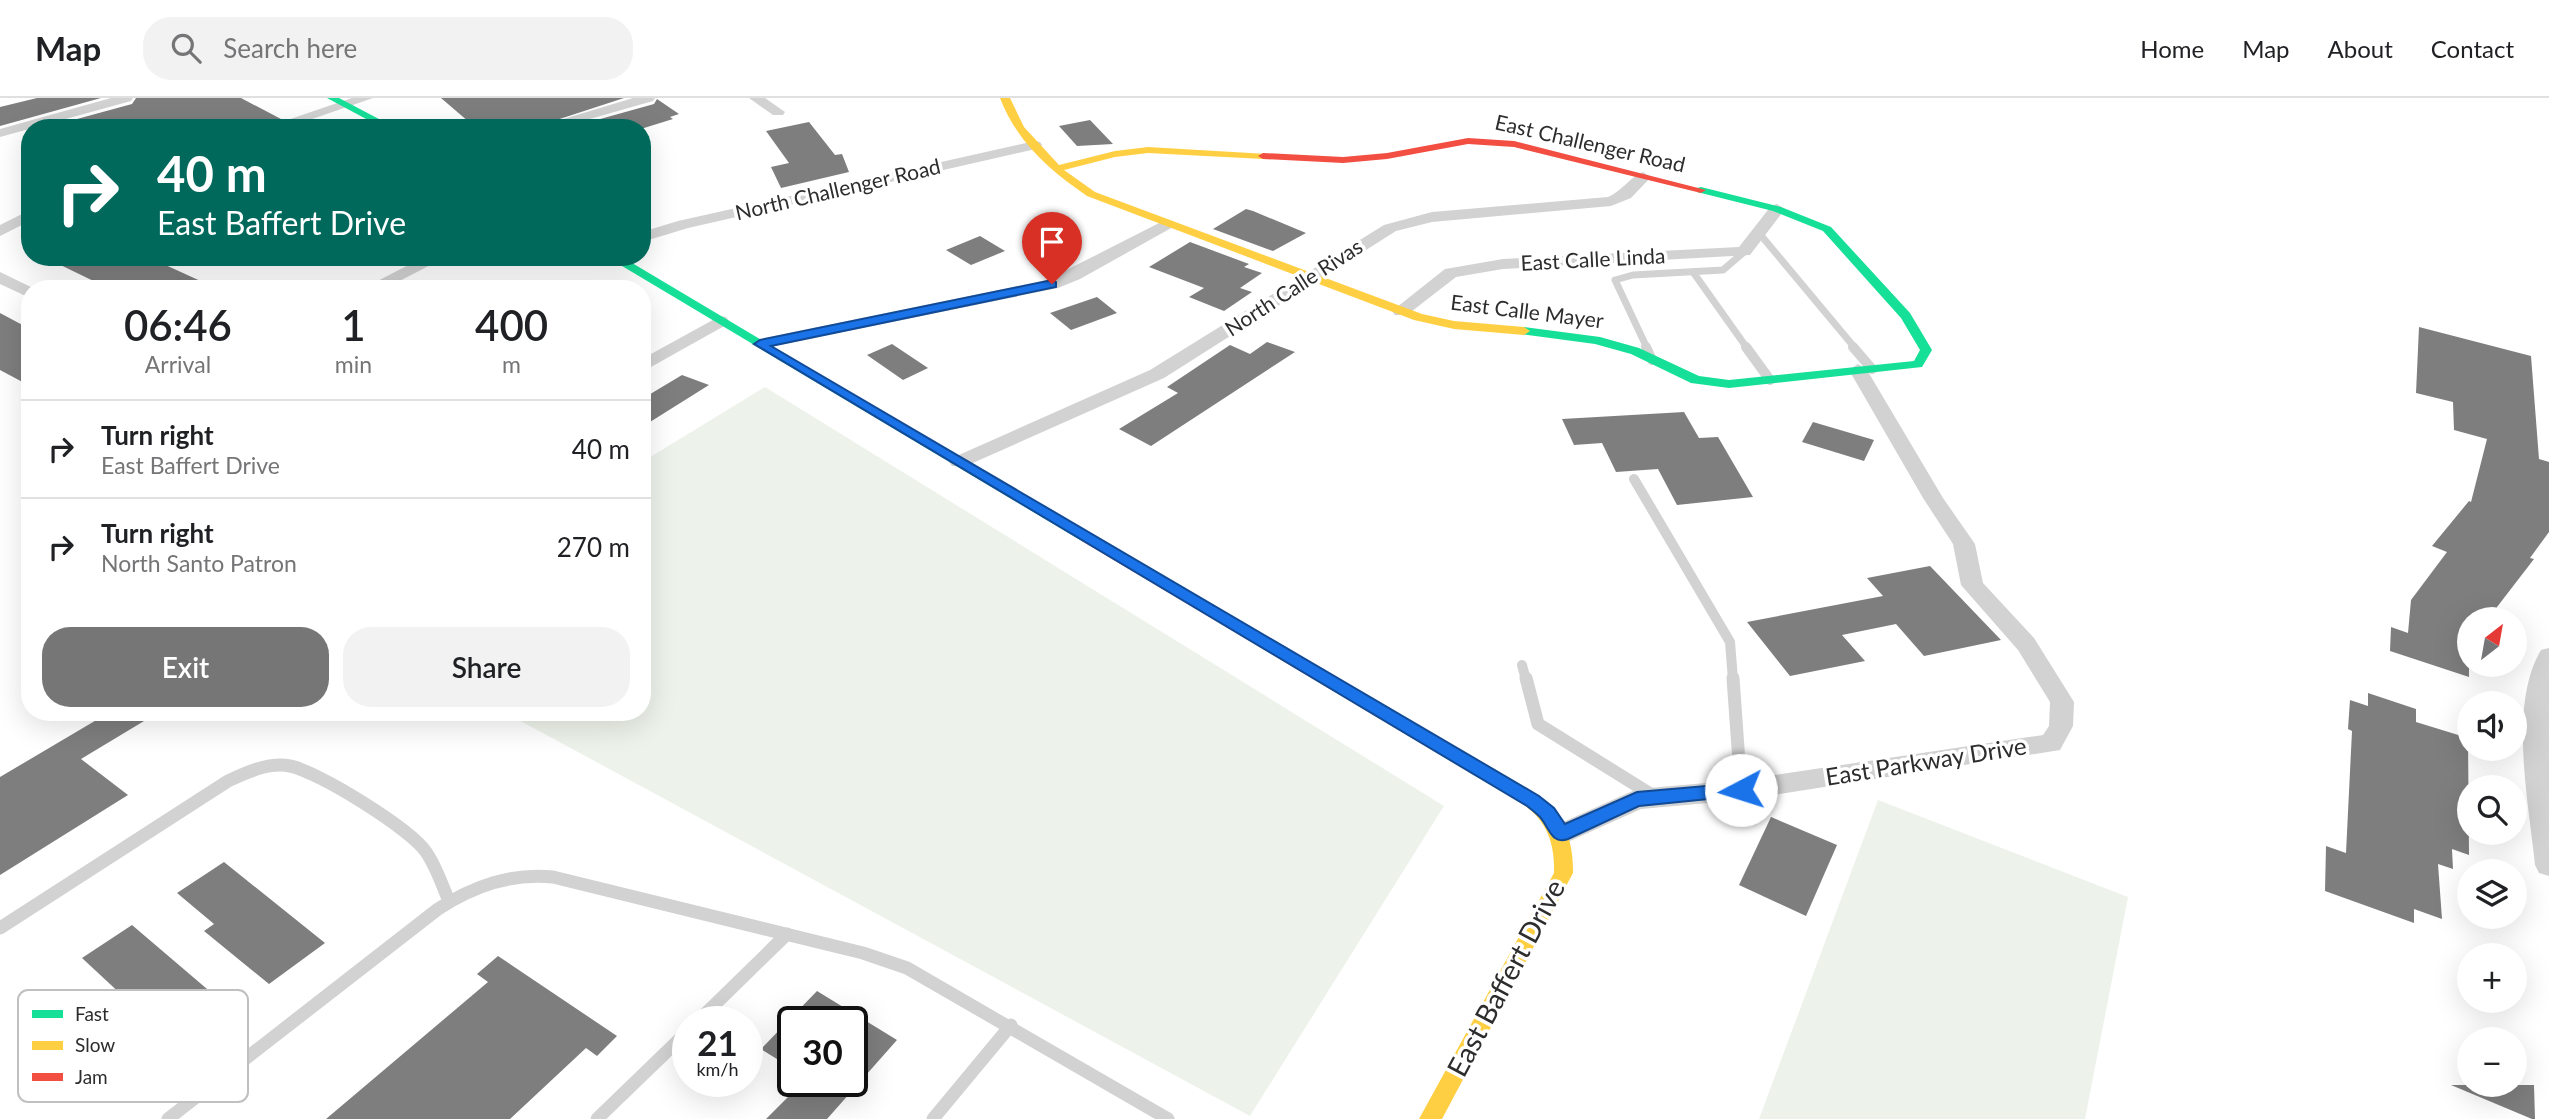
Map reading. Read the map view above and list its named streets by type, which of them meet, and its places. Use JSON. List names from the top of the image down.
{
  "streets": {
    "street": [
      "East Challenger Road",
      "North Challenger Road",
      "East Calle Linda",
      "North Calle Rivas",
      "East Calle Mayer",
      "East Parkway Drive",
      "East Baffert Drive"
    ]
  },
  "crossings": [
    ["East Challenger Road", "North Calle Rivas"],
    ["East Challenger Road", "East Calle Mayer"],
    ["North Challenger Road", "East Calle Mayer"],
    ["East Calle Linda", "East Calle Mayer"],
    ["North Calle Rivas", "East Calle Mayer"],
    ["East Calle Mayer", "East Parkway Drive"]
  ],
  "legend": ["Fast", "Slow", "Jam"],
  "north": "top right",
  "page": {
    "header": "Map",
    "search": "Search here",
    "nav": [
      "Home",
      "Map",
      "About",
      "Contact"
    ],
    "turn": ["40 m", "East Baffert Drive"],
    "eta": [
      "06:46",
      "Arrival",
      "1",
      "min",
      "400",
      "m"
    ],
    "list": [
      {
        "name": "Turn right",
        "note": "East Baffert Drive",
        "value": "40 m"
      },
      {
        "name": "Turn right",
        "note": "North Santo Patron",
        "value": "270 m"
      }
    ],
    "map_buttons": ["+", "−"],
    "buttons": ["Exit", "Share"],
    "speed": "21 km/h",
    "limit": "30"
  }
}
